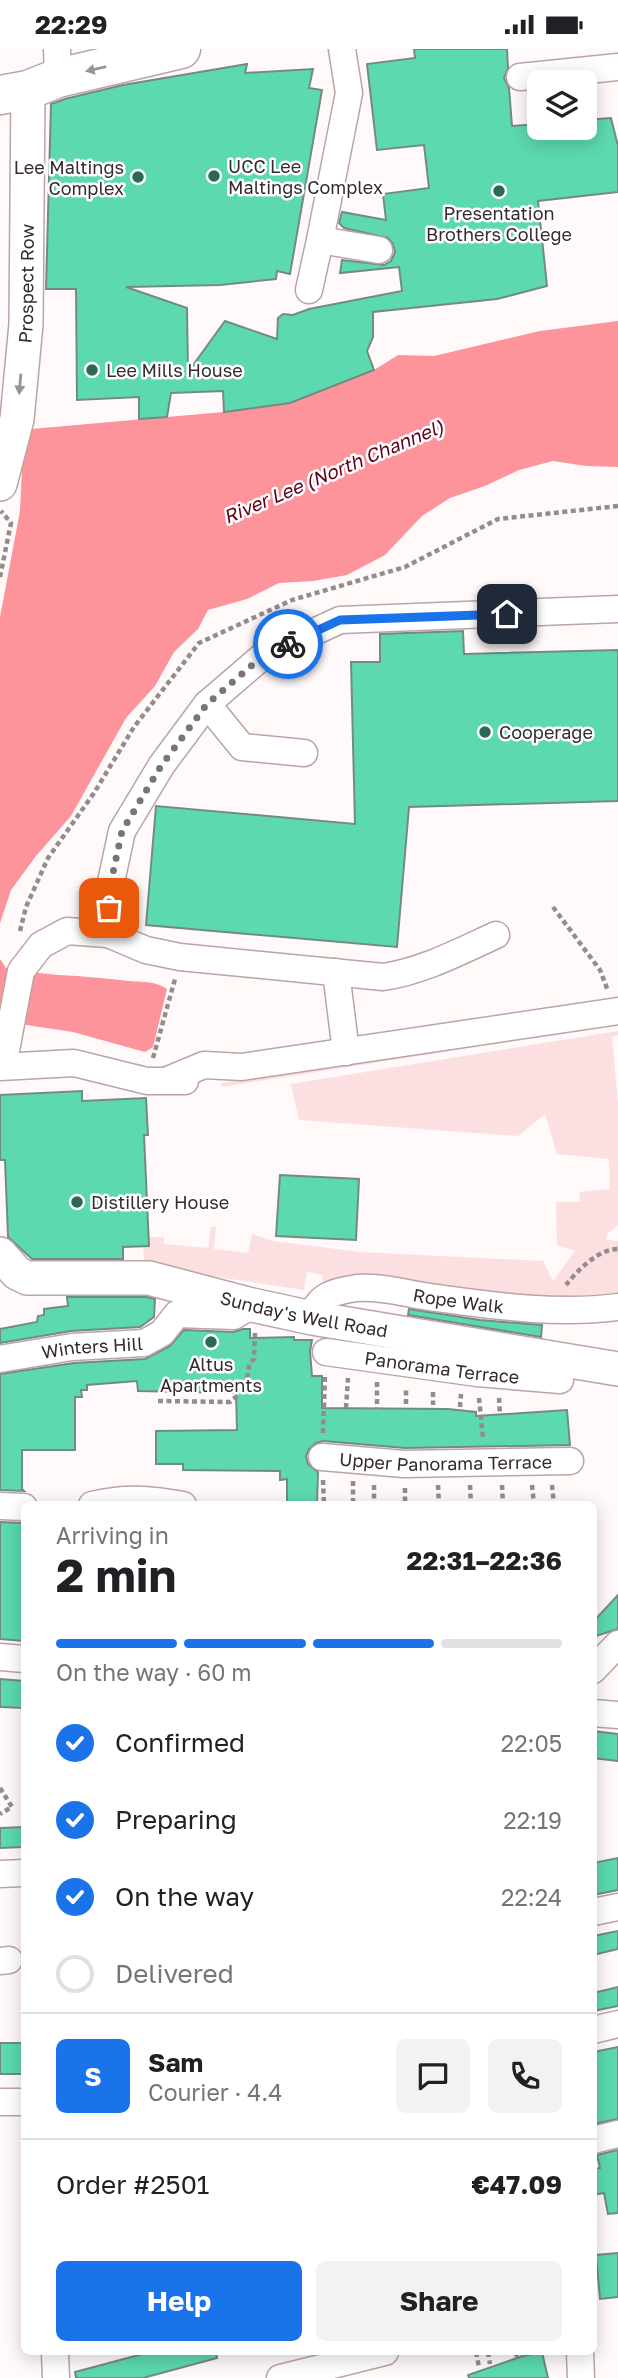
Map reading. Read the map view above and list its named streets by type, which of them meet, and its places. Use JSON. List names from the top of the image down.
{
  "streets": {
    "main road": ["Prospect Row", "Sunday's Well Road"],
    "street": [
      "Rope Walk",
      "Winters Hill",
      "Panorama Terrace",
      "Upper Panorama Terrace"
    ]
  },
  "crossings": [
    ["Rope Walk", "Sunday's Well Road"],
    ["Sunday's Well Road", "Winters Hill"]
  ],
  "one_way": ["Prospect Row"],
  "water": ["River Lee (North Channel)"],
  "places": [
    "UCC Lee Maltings Complex",
    "Lee Maltings Complex",
    "Presentation Brothers College",
    "Lee Mills House",
    "Cooperage",
    "Distillery House",
    "Altus Apartments"
  ],
  "page": {
    "status": "22:29",
    "heading": ["2 min", "Arriving in", "22:31–22:36"],
    "panel": [
      "Sam",
      "Courier · 4.4",
      "Order #2501",
      "€47.09"
    ],
    "bar": "On the way · 60 m",
    "list": [
      ["Confirmed", "22:05"],
      ["Preparing", "22:19"],
      ["On the way", "22:24"],
      "Delivered"
    ],
    "round": "S",
    "buttons": ["Help", "Share"]
  }
}
